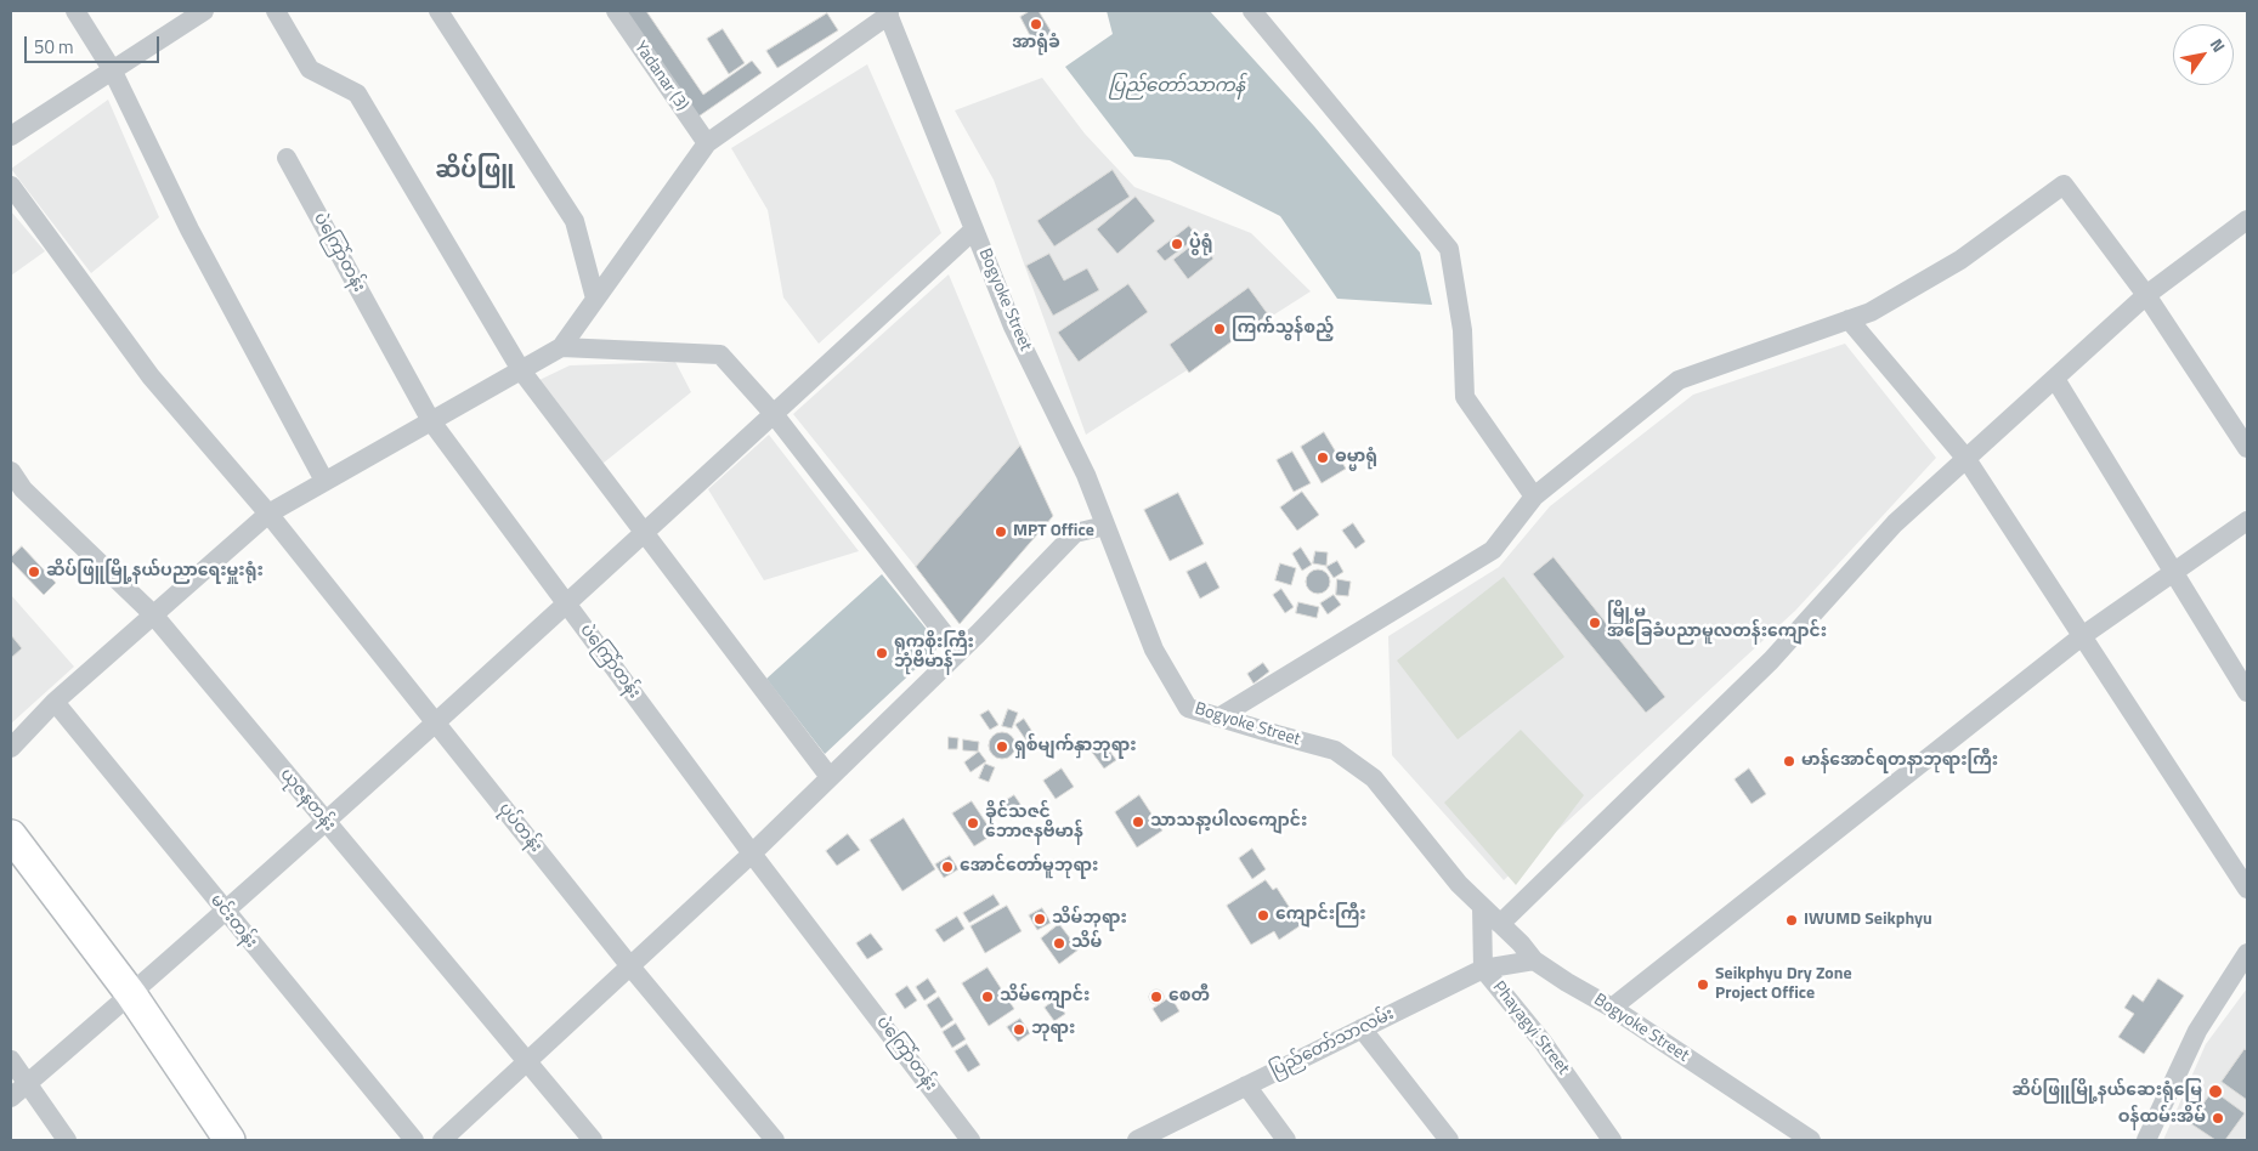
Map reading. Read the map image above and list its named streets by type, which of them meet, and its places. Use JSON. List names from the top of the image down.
{
  "streets": {
    "street": [
      "Yadanar (3)",
      "ပဲကြော်တန်း",
      "Bogyoke Street",
      "ယုဇနတန်း",
      "ပုပ်တန်း",
      "မင်းတန်း",
      "Phayagyi Street",
      "ပြည်တော်သာလမ်း"
    ]
  },
  "crossings": [
    ["Bogyoke Street", "Phayagyi Street"],
    ["Bogyoke Street", "ပြည်တော်သာလမ်း"],
    ["Phayagyi Street", "ပြည်တော်သာလမ်း"]
  ],
  "districts": ["ဆိပ်ဖြူ"],
  "water": ["ပြည်တော်သာကန်"],
  "places": [
    "အာရုံခံ",
    "ပွဲရုံ",
    "ကြက်သွန်စည့်",
    "ဓမ္မာရုံ",
    "MPT Office",
    "ဆိပ်ဖြူမြို့နယ်ပညာရေးမှူးရုံး",
    "မြို့မ အခြေခံပညာမူလတန်းကျောင်း",
    "ရုက္ခစိုးကြီး ဘုံဗိမာန်",
    "ရှစ်မျက်နှာဘုရား",
    "မာန်အောင်ရတနာဘုရားကြီး",
    "သာသနာ့ပါလကျောင်း",
    "ခိုင်သဇင် ဘောဇနဗိမာန်",
    "အောင်တော်မူဘုရား",
    "ကျောင်းကြီး",
    "သိမ်ဘုရား",
    "IWUMD Seikphyu",
    "သိမ်",
    "Seikphyu Dry Zone Project Office",
    "သိမ်ကျောင်း",
    "စေတီ",
    "ဘုရား",
    "ဆိပ်ဖြူမြို့နယ်ဆေးရုံမြေ",
    "ဝန်ထမ်းအိမ်"
  ],
  "scale_bar": "50 m",
  "north": "top right"
}
